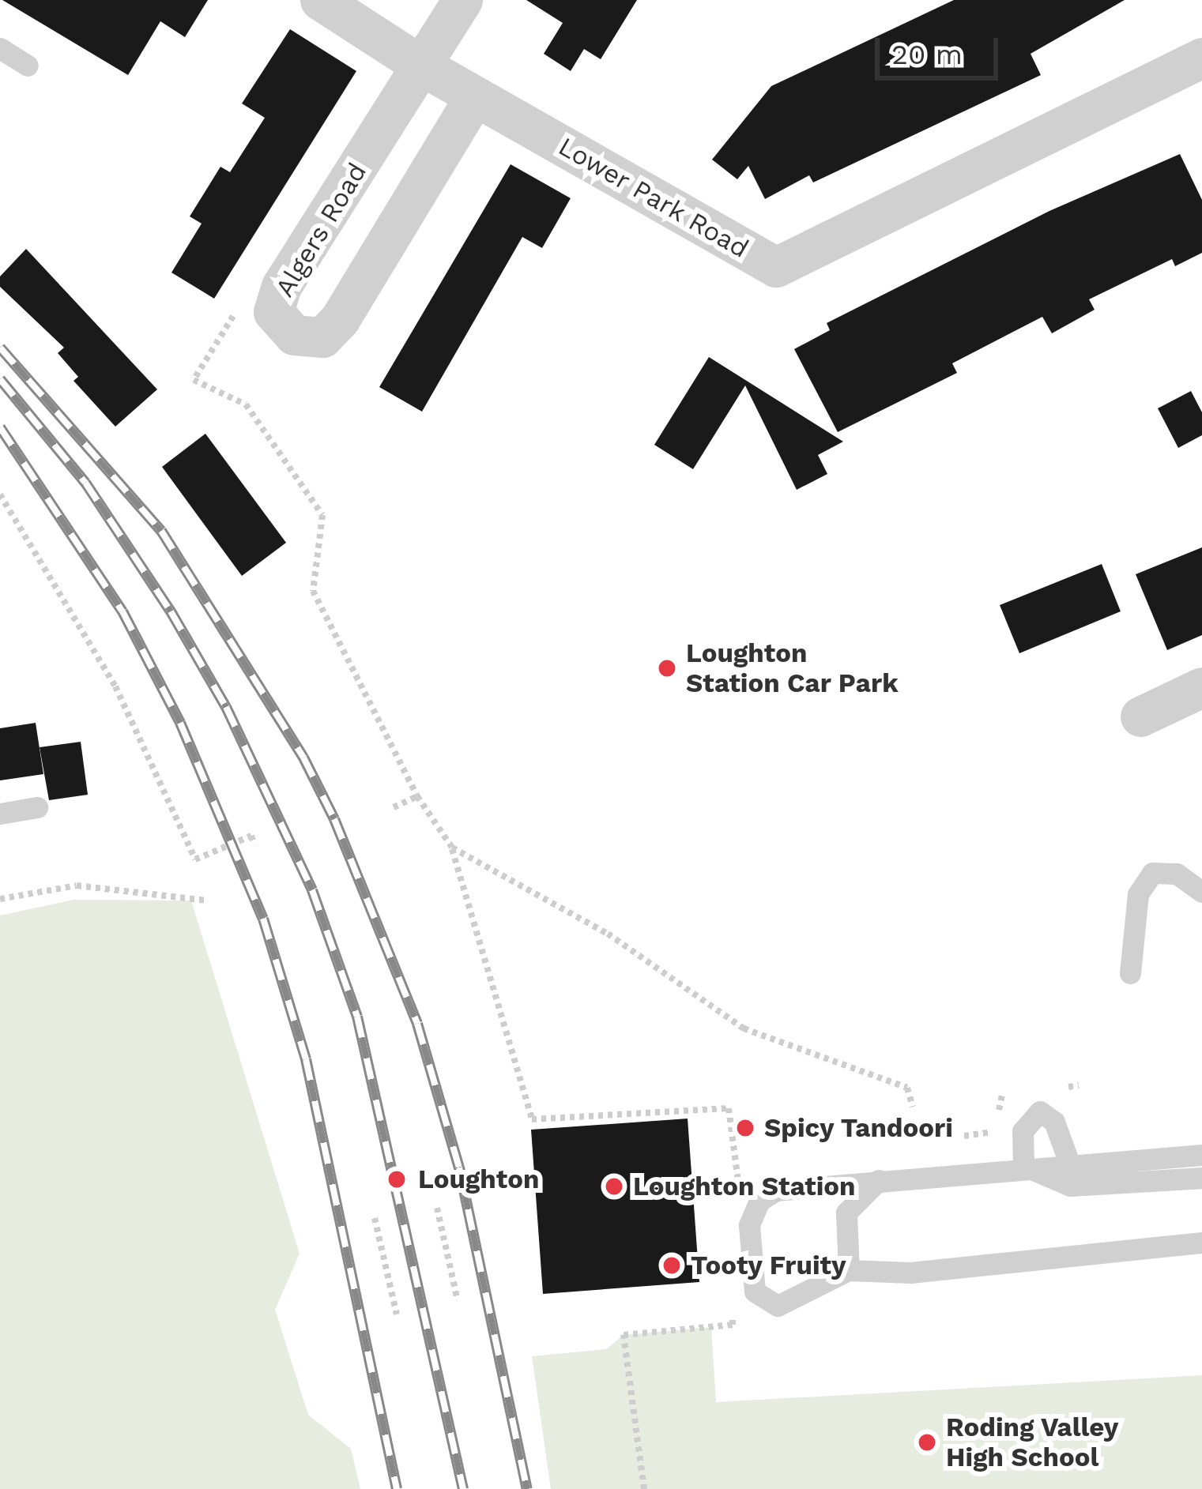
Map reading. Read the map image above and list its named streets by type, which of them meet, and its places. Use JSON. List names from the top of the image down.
{
  "streets": {
    "street": ["Lower Park Road", "Algers Road"]
  },
  "crossings": [
    ["Lower Park Road", "Algers Road"]
  ],
  "places": [
    "Loughton Station Car Park",
    "Spicy Tandoori",
    "Loughton",
    "Loughton Station",
    "Tooty Fruity",
    "Roding Valley High School"
  ],
  "scale_bar": "20 m"
}
